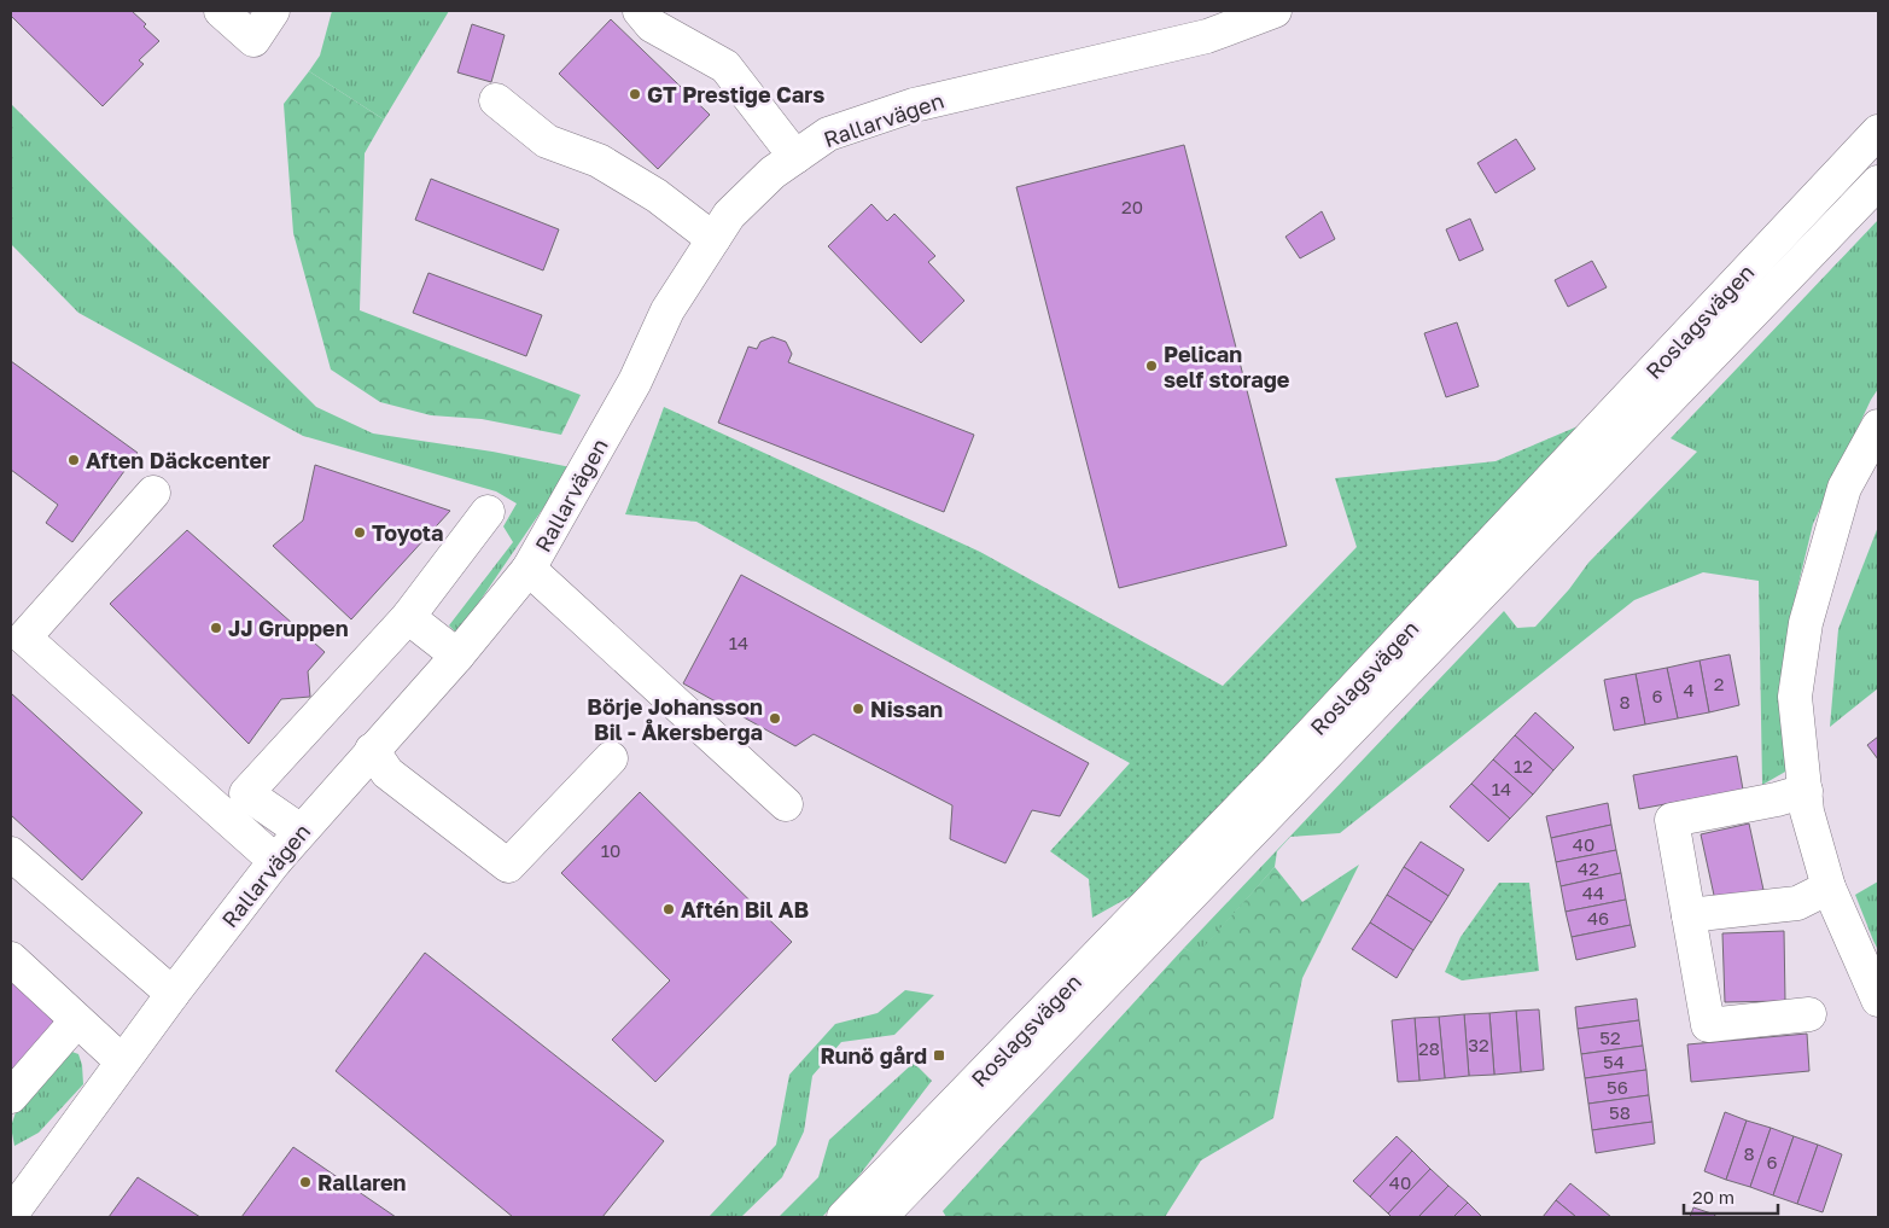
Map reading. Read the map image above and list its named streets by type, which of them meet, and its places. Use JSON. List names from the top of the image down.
{
  "streets": {
    "main road": ["Rallarvägen", "Roslagsvägen"]
  },
  "places": {
    "other": [
      "GT Prestige Cars",
      "Pelican self storage",
      "Aften Däckcenter",
      "Toyota",
      "JJ Gruppen",
      "Nissan",
      "Börje Johansson Bil - Åkersberga",
      "Aftén Bil AB",
      "Rallaren"
    ],
    "transit": ["Runö gård"]
  },
  "house_numbers": [
    "20",
    "14",
    "2",
    "4",
    "6",
    "8",
    "12",
    "14",
    "40",
    "10",
    "42",
    "44",
    "46",
    "52",
    "32",
    "28",
    "54",
    "56",
    "58",
    "8",
    "6",
    "40"
  ],
  "scale_bar": "20 m"
}
